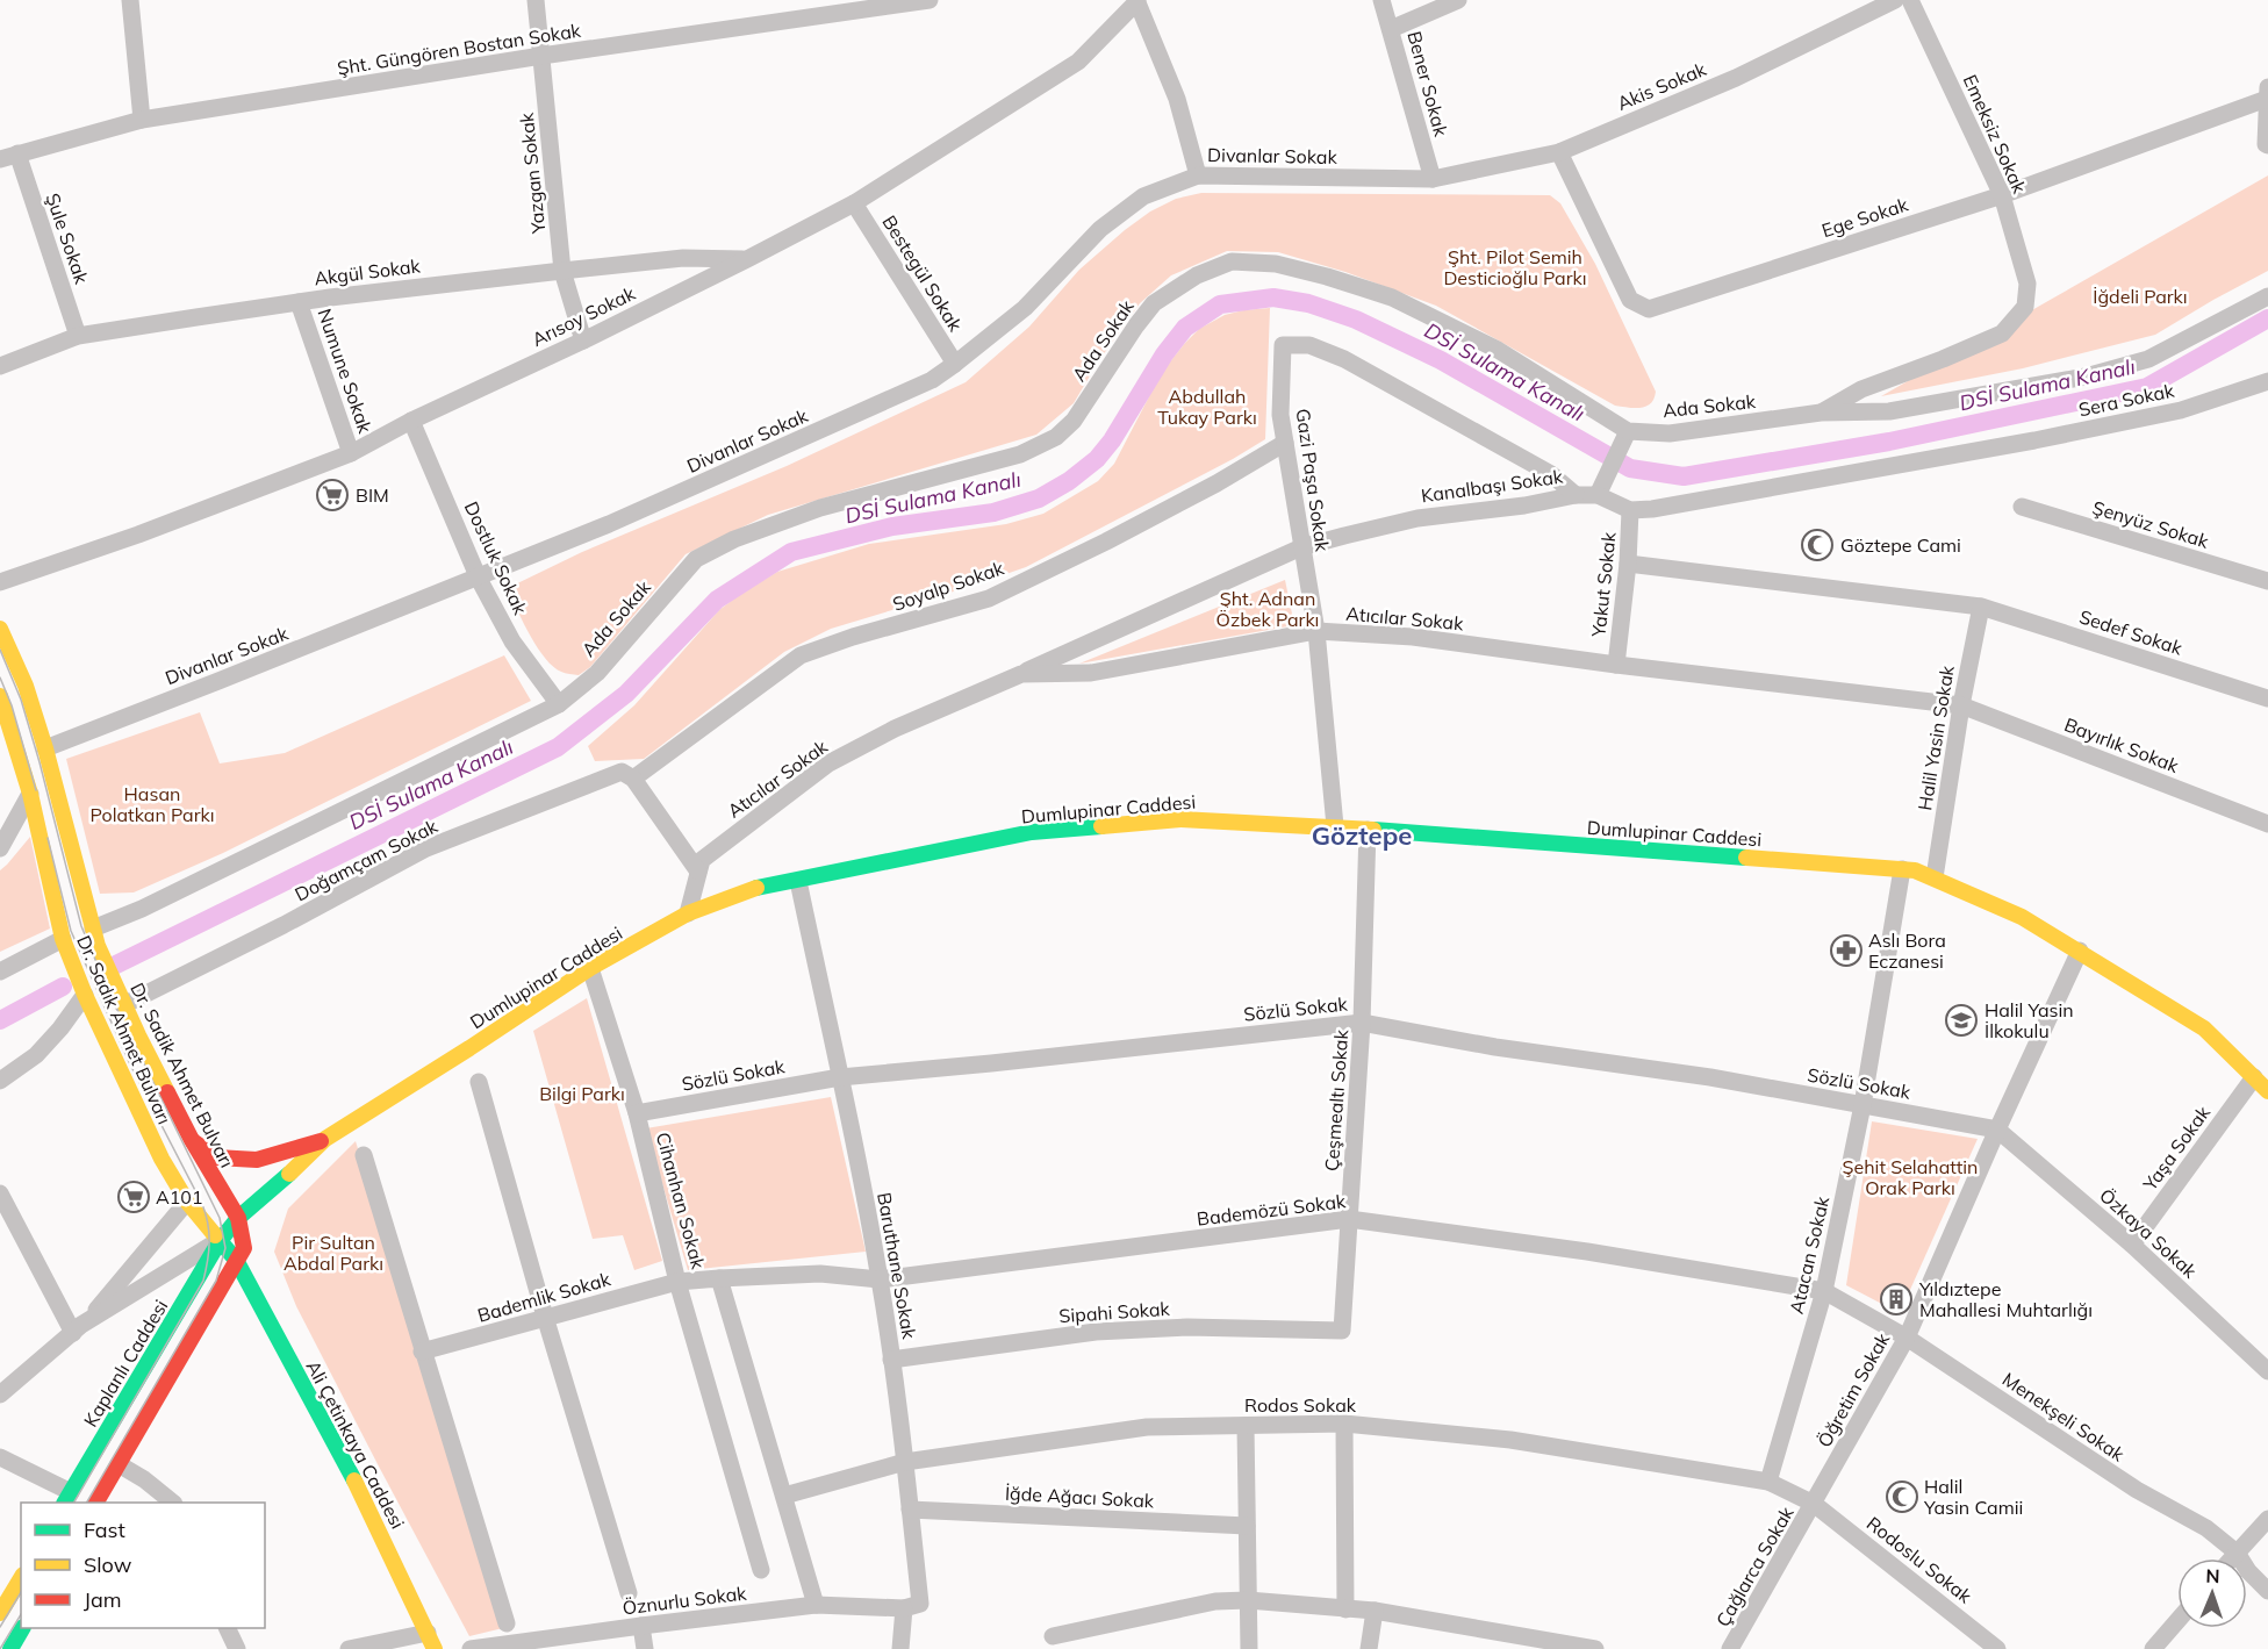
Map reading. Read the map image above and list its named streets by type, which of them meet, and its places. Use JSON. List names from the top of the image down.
{
  "streets": {
    "main road": [
      "Dumlupinar Caddesi",
      "Dr. Sadık Ahmet Bulvarı",
      "Dr. Sadik Ahmet Bulvarı",
      "Kaplanlı Caddesi",
      "Ali Çetinkaya Caddesi"
    ],
    "street": [
      "Şht. Güngören Bostan Sokak",
      "Bener Sokak",
      "Akis Sokak",
      "Emeksiz Sokak",
      "Divanlar Sokak",
      "Yazgan Sokak",
      "Ege Sokak",
      "Şule Sokak",
      "Akgül Sokak",
      "Bestegül Sokak",
      "Arısoy Sokak",
      "Ada Sokak",
      "Numune Sokak",
      "Sera Sokak",
      "Gazi Paşa Sokak",
      "Kanalbaşı Sokak",
      "Şenyüz Sokak",
      "Dostluk Sokak",
      "Yakut Sokak",
      "Soyalp Sokak",
      "Atıcılar Sokak",
      "Sedef Sokak",
      "Halil Yasin Sokak",
      "Bayırlık Sokak",
      "Doğamçam Sokak",
      "Sözlü Sokak",
      "Çeşmealtı Sokak",
      "Yaşa Sokak",
      "Cihanhan Sokak",
      "Bademözü Sokak",
      "Özkaya Sokak",
      "Atacan Sokak",
      "Baruthane Sokak",
      "Bademlik Sokak",
      "Sipahi Sokak",
      "Öğretim Sokak",
      "Rodos Sokak",
      "Menekşeli Sokak",
      "İğde Ağacı Sokak",
      "Rodoslu Sokak",
      "Çağlarca Sokak",
      "Öznurlu Sokak"
    ]
  },
  "crossings": [
    ["Şht. Güngören Bostan Sokak", "Yazgan Sokak"],
    ["Şht. Güngören Bostan Sokak", "Şule Sokak"],
    ["Bener Sokak", "Akis Sokak"],
    ["Bener Sokak", "Divanlar Sokak"],
    ["Akis Sokak", "Divanlar Sokak"],
    ["Akis Sokak", "Ege Sokak"],
    ["Emeksiz Sokak", "Ege Sokak"],
    ["Emeksiz Sokak", "Ada Sokak"],
    ["Divanlar Sokak", "Bestegül Sokak"],
    ["Divanlar Sokak", "Dostluk Sokak"],
    ["Divanlar Sokak", "Dr. Sadık Ahmet Bulvarı"],
    ["Yazgan Sokak", "Akgül Sokak"],
    ["Yazgan Sokak", "Arısoy Sokak"],
    ["Şule Sokak", "Akgül Sokak"],
    ["Akgül Sokak", "Arısoy Sokak"],
    ["Akgül Sokak", "Numune Sokak"],
    ["Bestegül Sokak", "Arısoy Sokak"],
    ["Arısoy Sokak", "Numune Sokak"],
    ["Arısoy Sokak", "Dostluk Sokak"],
    ["Ada Sokak", "Dostluk Sokak"],
    ["Ada Sokak", "Dr. Sadık Ahmet Bulvarı"],
    ["Ada Sokak", "Dr. Sadik Ahmet Bulvarı"],
    ["Sera Sokak", "Kanalbaşı Sokak"],
    ["Sera Sokak", "Yakut Sokak"],
    ["Gazi Paşa Sokak", "Kanalbaşı Sokak"],
    ["Gazi Paşa Sokak", "Soyalp Sokak"],
    ["Gazi Paşa Sokak", "Atıcılar Sokak"],
    ["Gazi Paşa Sokak", "Dumlupinar Caddesi"],
    ["Kanalbaşı Sokak", "Yakut Sokak"],
    ["Kanalbaşı Sokak", "Atıcılar Sokak"],
    ["Yakut Sokak", "Atıcılar Sokak"],
    ["Yakut Sokak", "Sedef Sokak"],
    ["Soyalp Sokak", "Doğamçam Sokak"],
    ["Atıcılar Sokak", "Halil Yasin Sokak"],
    ["Atıcılar Sokak", "Bayırlık Sokak"],
    ["Atıcılar Sokak", "Dumlupinar Caddesi"],
    ["Sedef Sokak", "Halil Yasin Sokak"],
    ["Halil Yasin Sokak", "Bayırlık Sokak"],
    ["Halil Yasin Sokak", "Dumlupinar Caddesi"],
    ["Dumlupinar Caddesi", "Dr. Sadik Ahmet Bulvarı"],
    ["Dumlupinar Caddesi", "Çeşmealtı Sokak"],
    ["Dumlupinar Caddesi", "Yaşa Sokak"],
    ["Dumlupinar Caddesi", "Cihanhan Sokak"],
    ["Dumlupinar Caddesi", "Atacan Sokak"],
    ["Dumlupinar Caddesi", "Baruthane Sokak"],
    ["Dumlupinar Caddesi", "Kaplanlı Caddesi"],
    ["Dumlupinar Caddesi", "Öğretim Sokak"],
    ["Doğamçam Sokak", "Dr. Sadik Ahmet Bulvarı"],
    ["Sözlü Sokak", "Çeşmealtı Sokak"],
    ["Sözlü Sokak", "Cihanhan Sokak"],
    ["Sözlü Sokak", "Özkaya Sokak"],
    ["Sözlü Sokak", "Atacan Sokak"],
    ["Sözlü Sokak", "Baruthane Sokak"],
    ["Sözlü Sokak", "Öğretim Sokak"],
    ["Dr. Sadık Ahmet Bulvarı", "Dr. Sadik Ahmet Bulvarı"],
    ["Dr. Sadık Ahmet Bulvarı", "Kaplanlı Caddesi"],
    ["Dr. Sadık Ahmet Bulvarı", "Ali Çetinkaya Caddesi"],
    ["Dr. Sadik Ahmet Bulvarı", "Kaplanlı Caddesi"],
    ["Çeşmealtı Sokak", "Bademözü Sokak"],
    ["Çeşmealtı Sokak", "Sipahi Sokak"],
    ["Yaşa Sokak", "Özkaya Sokak"],
    ["Cihanhan Sokak", "Bademözü Sokak"],
    ["Cihanhan Sokak", "Bademlik Sokak"],
    ["Cihanhan Sokak", "Rodos Sokak"],
    ["Cihanhan Sokak", "Öznurlu Sokak"],
    ["Bademözü Sokak", "Atacan Sokak"],
    ["Bademözü Sokak", "Baruthane Sokak"],
    ["Bademözü Sokak", "Menekşeli Sokak"],
    ["Özkaya Sokak", "Öğretim Sokak"],
    ["Atacan Sokak", "Rodos Sokak"],
    ["Atacan Sokak", "Menekşeli Sokak"],
    ["Baruthane Sokak", "Sipahi Sokak"],
    ["Baruthane Sokak", "Rodos Sokak"],
    ["Baruthane Sokak", "İğde Ağacı Sokak"],
    ["Baruthane Sokak", "Öznurlu Sokak"],
    ["Kaplanlı Caddesi", "Ali Çetinkaya Caddesi"],
    ["Öğretim Sokak", "Rodos Sokak"],
    ["Öğretim Sokak", "Menekşeli Sokak"],
    ["Öğretim Sokak", "Rodoslu Sokak"],
    ["Öğretim Sokak", "Çağlarca Sokak"],
    ["Rodos Sokak", "Rodoslu Sokak"],
    ["Rodos Sokak", "Çağlarca Sokak"],
    ["Rodoslu Sokak", "Çağlarca Sokak"]
  ],
  "districts": ["Göztepe"],
  "water": ["DSİ Sulama Kanalı"],
  "parks": [
    "Şht. Pilot Semih Desticioğlu Parkı",
    "İğdeli Parkı",
    "Abdullah Tukay Parkı",
    "Şht. Adnan Özbek Parkı",
    "Hasan Polatkan Parkı",
    "Bilgi Parkı",
    "Şehit Selahattin Orak Parkı",
    "Pir Sultan Abdal Parkı"
  ],
  "places": {
    "supermarket": ["BIM", "A101"],
    "mosque": ["Göztepe Cami", "Halil Yasin Camii"],
    "pharmacy": ["Aslı Bora Eczanesi"],
    "school or university": ["Halil Yasin İlkokulu"],
    "building": ["Yıldıztepe Mahallesi Muhtarlığı"]
  },
  "legend": ["Fast", "Slow", "Jam"],
  "north": "top"
}
